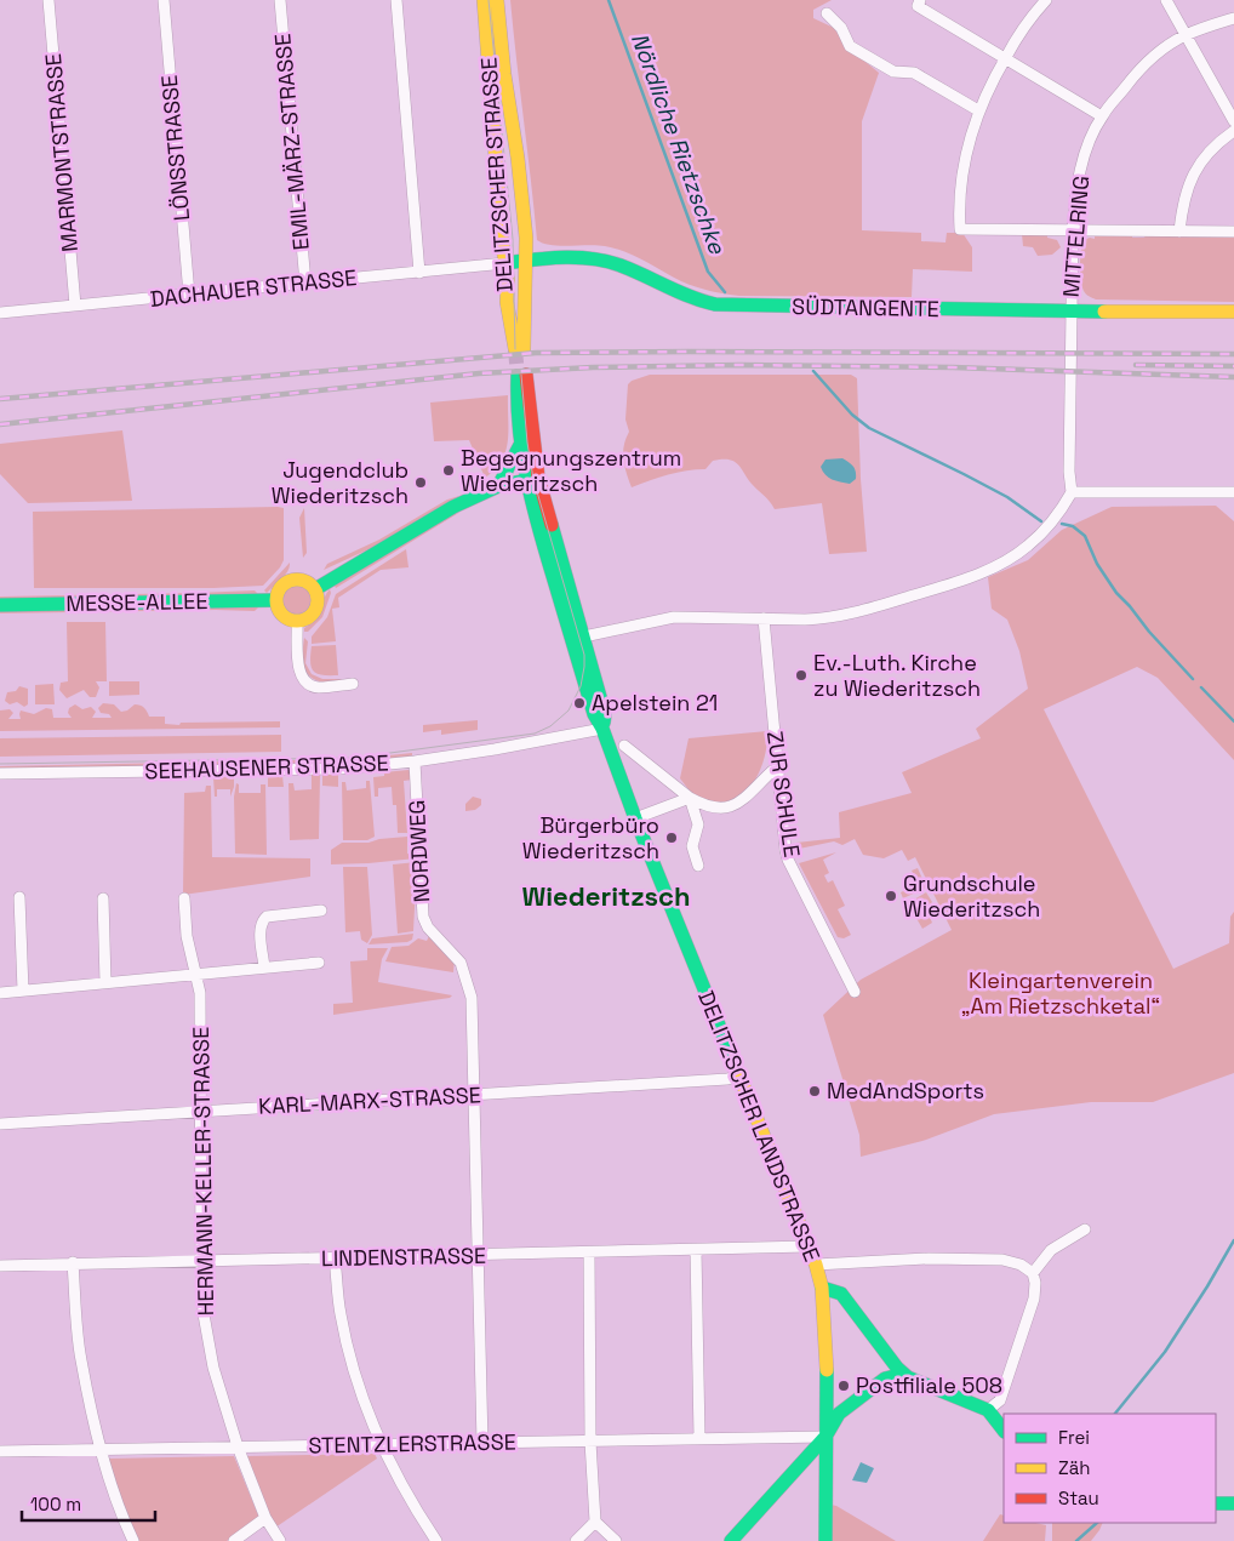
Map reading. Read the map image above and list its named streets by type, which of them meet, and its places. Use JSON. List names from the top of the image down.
{
  "streets": {
    "street": [
      "EMIL-MÄRZ-STRASSE",
      "LÖNSSTRASSE",
      "MARMONTSTRASSE",
      "DELITZSCHER STRASSE",
      "MITTELRING",
      "DACHAUER STRASSE",
      "SÜDTANGENTE",
      "MESSE-ALLEE",
      "SEEHAUSENER STRASSE",
      "ZUR SCHULE",
      "NORDWEG",
      "KARL-MARX-STRASSE",
      "DELITZSCHER LANDSTRASSE",
      "HERMANN-KELLER-STRASSE",
      "LINDENSTRASSE",
      "STENTZLERSTRASSE"
    ]
  },
  "crossings": [
    ["EMIL-MÄRZ-STRASSE", "DACHAUER STRASSE"],
    ["LÖNSSTRASSE", "DACHAUER STRASSE"],
    ["MARMONTSTRASSE", "DACHAUER STRASSE"],
    ["DELITZSCHER STRASSE", "DACHAUER STRASSE"],
    ["DELITZSCHER STRASSE", "SÜDTANGENTE"],
    ["MITTELRING", "SÜDTANGENTE"],
    ["DACHAUER STRASSE", "SÜDTANGENTE"],
    ["SEEHAUSENER STRASSE", "NORDWEG"],
    ["SEEHAUSENER STRASSE", "DELITZSCHER LANDSTRASSE"],
    ["NORDWEG", "KARL-MARX-STRASSE"],
    ["NORDWEG", "LINDENSTRASSE"],
    ["NORDWEG", "STENTZLERSTRASSE"],
    ["KARL-MARX-STRASSE", "DELITZSCHER LANDSTRASSE"],
    ["KARL-MARX-STRASSE", "HERMANN-KELLER-STRASSE"],
    ["DELITZSCHER LANDSTRASSE", "LINDENSTRASSE"],
    ["DELITZSCHER LANDSTRASSE", "STENTZLERSTRASSE"],
    ["HERMANN-KELLER-STRASSE", "LINDENSTRASSE"],
    ["HERMANN-KELLER-STRASSE", "STENTZLERSTRASSE"]
  ],
  "districts": ["Wiederitzsch"],
  "water": ["Nördliche Rietzschke"],
  "parks": ["Kleingartenverein „Am Rietzschketal“"],
  "places": [
    "Begegnungszentrum Wiederitzsch",
    "Jugendclub Wiederitzsch",
    "Ev.-Luth. Kirche zu Wiederitzsch",
    "Apelstein 21",
    "Bürgerbüro Wiederitzsch",
    "Grundschule Wiederitzsch",
    "MedAndSports",
    "Postfiliale 508"
  ],
  "legend": ["Frei", "Zäh", "Stau"],
  "scale_bar": "100 m"
}
